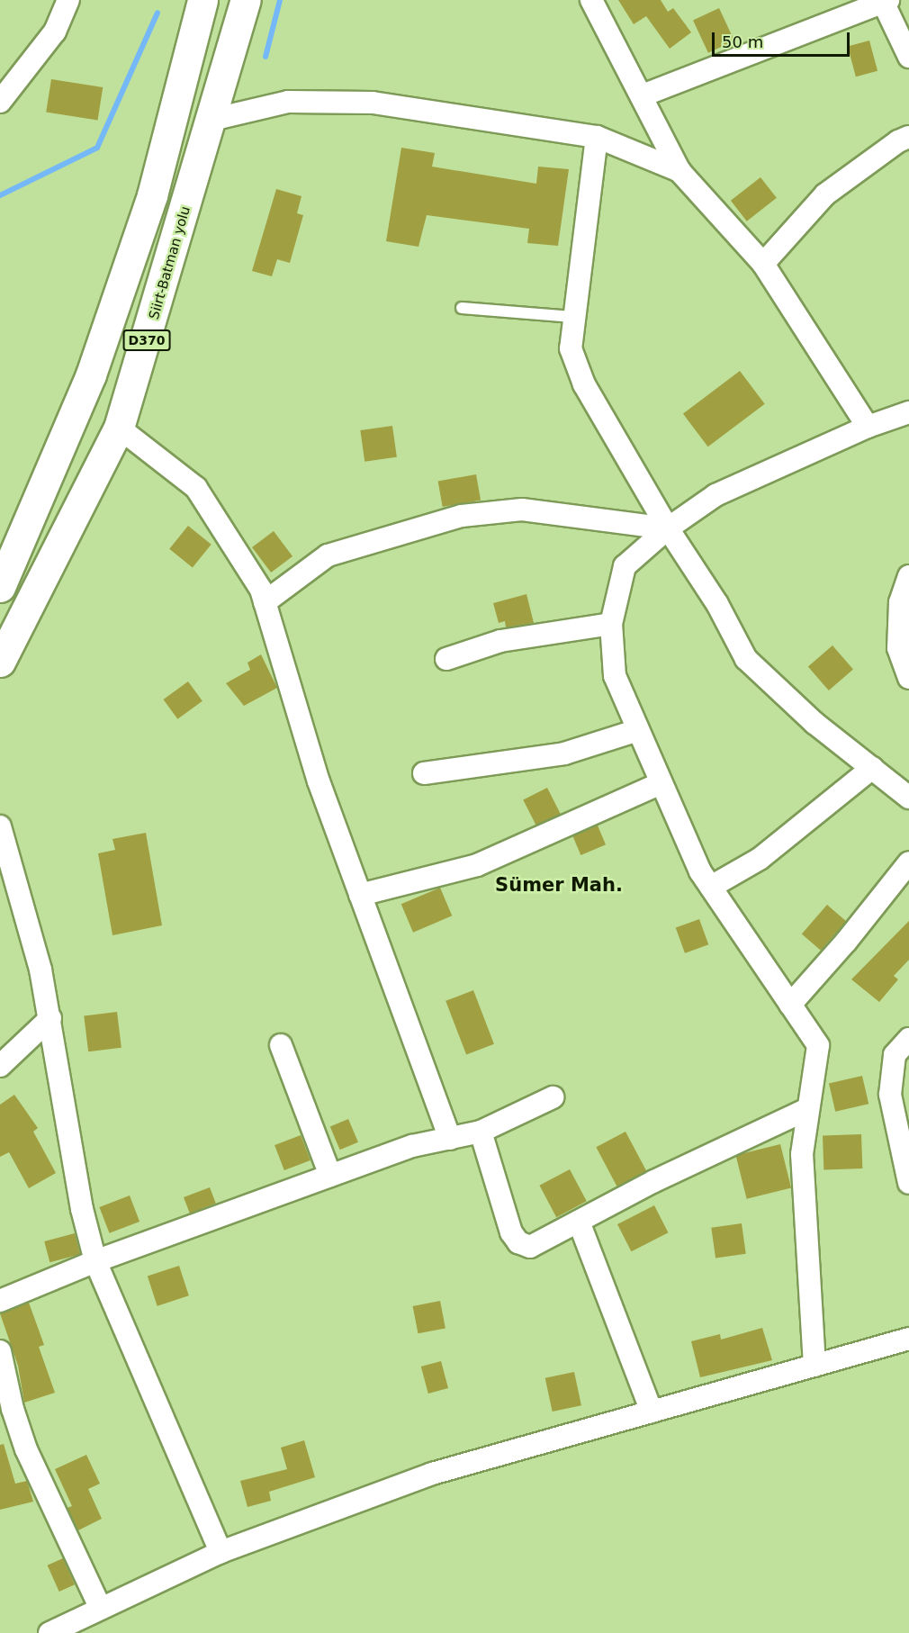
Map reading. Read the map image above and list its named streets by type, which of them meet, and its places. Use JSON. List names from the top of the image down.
{
  "streets": {
    "highway": ["Siirt-Batman yolu", "D370"]
  },
  "districts": ["Sümer Mah."],
  "scale_bar": "50 m"
}
